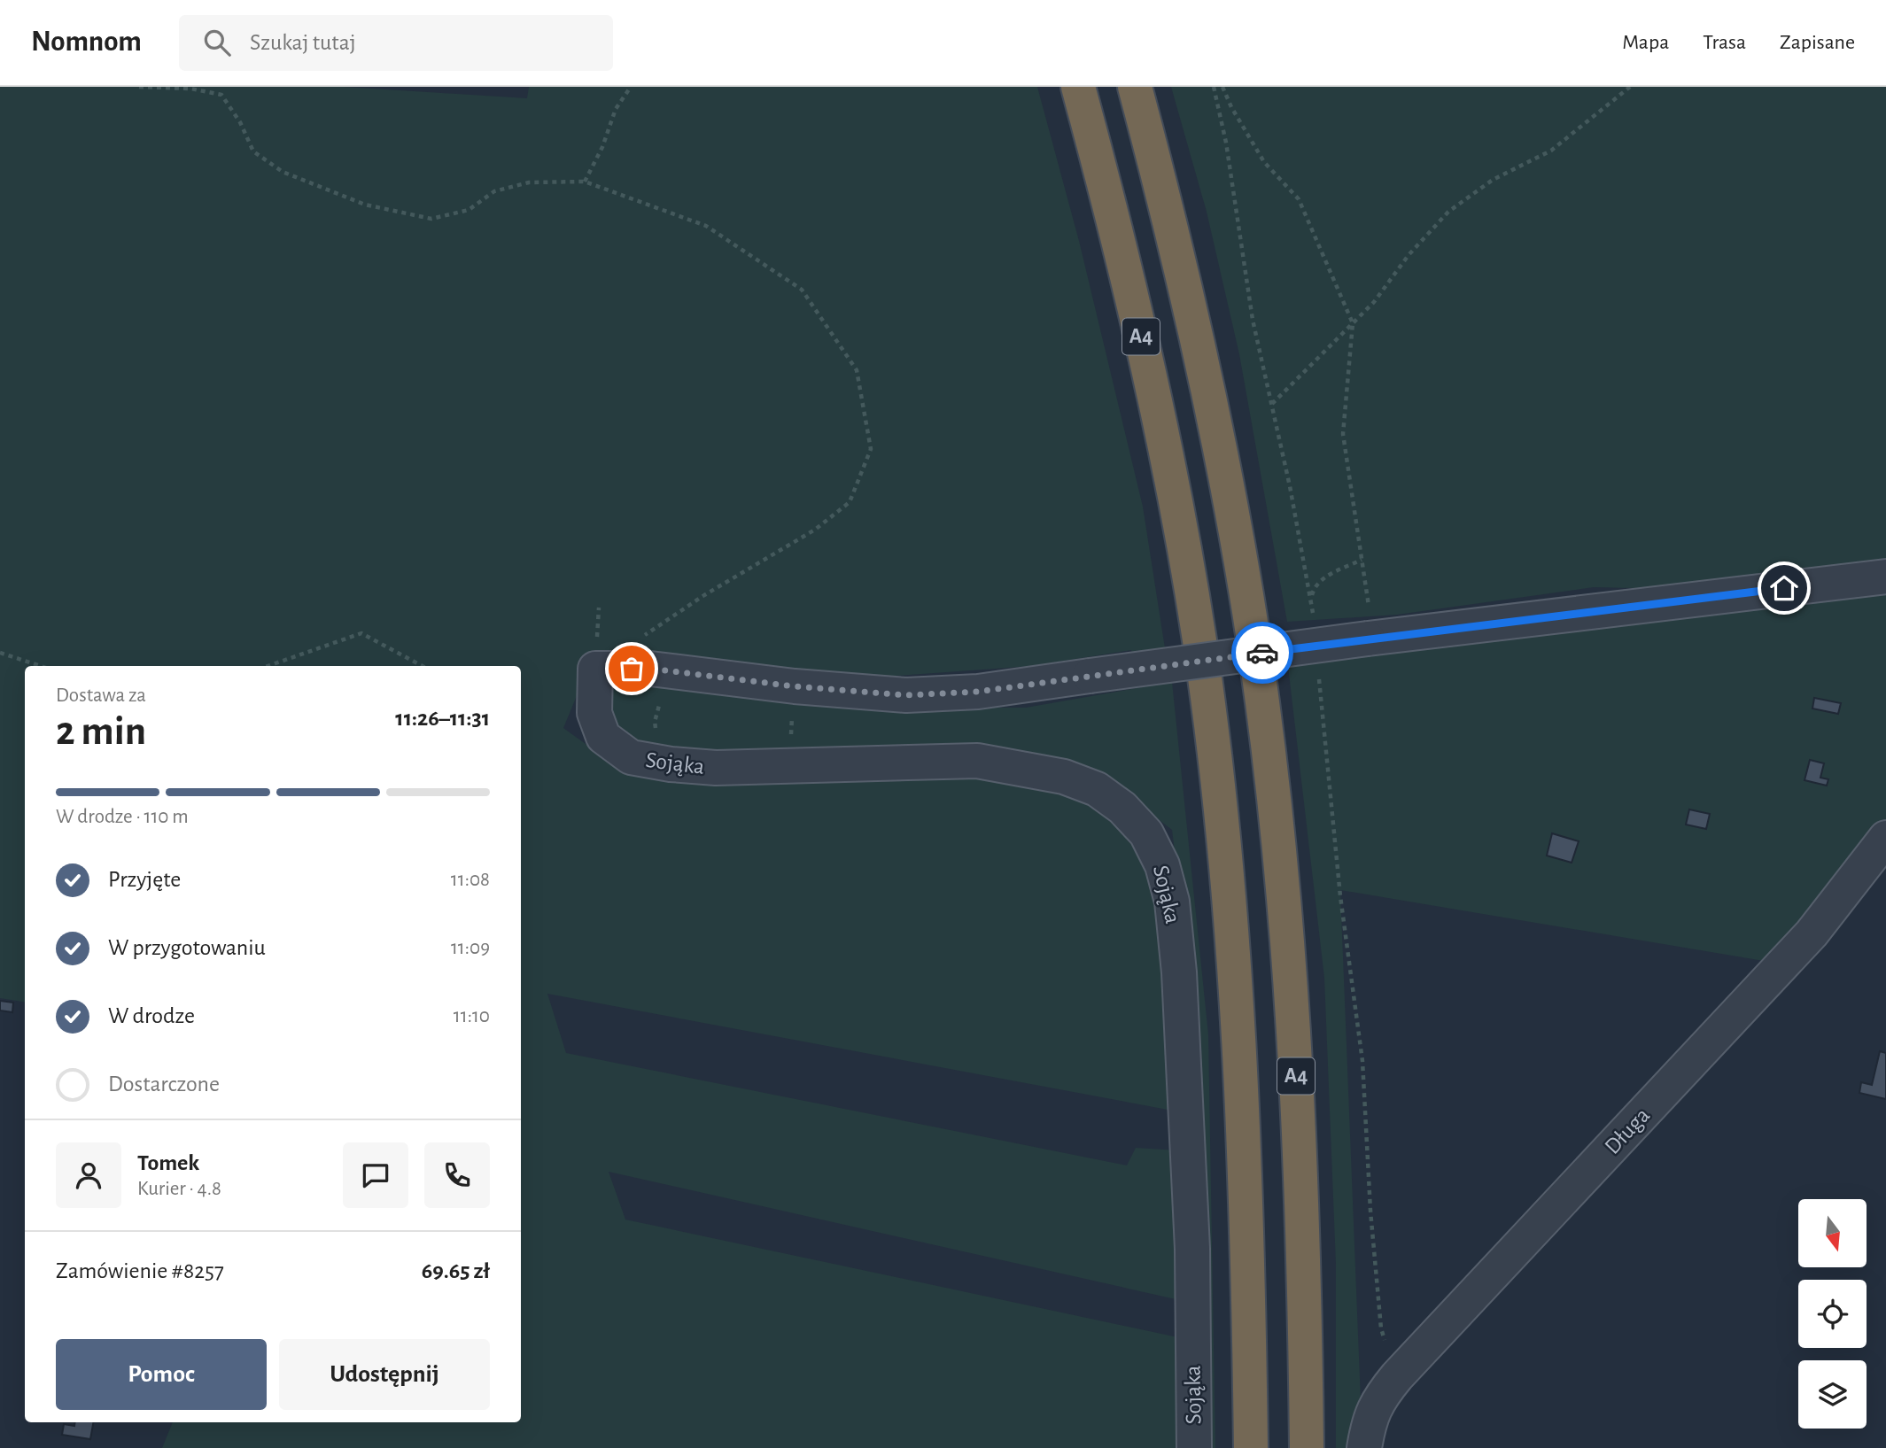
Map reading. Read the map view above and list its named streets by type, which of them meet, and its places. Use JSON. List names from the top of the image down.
{
  "streets": {
    "highway": ["A4"],
    "street": ["Sojąka", "Długa"]
  },
  "north": "bottom",
  "page": {
    "header": "Nomnom",
    "search": "Szukaj tutaj",
    "nav": ["Mapa", "Trasa", "Zapisane"],
    "heading": ["2 min", "Dostawa za", "11:26–11:31"],
    "panel": [
      "Tomek",
      "Kurier · 4.8",
      "Zamówienie #8257",
      "69.65 zł"
    ],
    "bar": "W drodze · 110 m",
    "list": [
      ["Przyjęte", "11:08"],
      ["W przygotowaniu", "11:09"],
      ["W drodze", "11:10"],
      "Dostarczone"
    ],
    "buttons": ["Pomoc", "Udostępnij"]
  }
}
